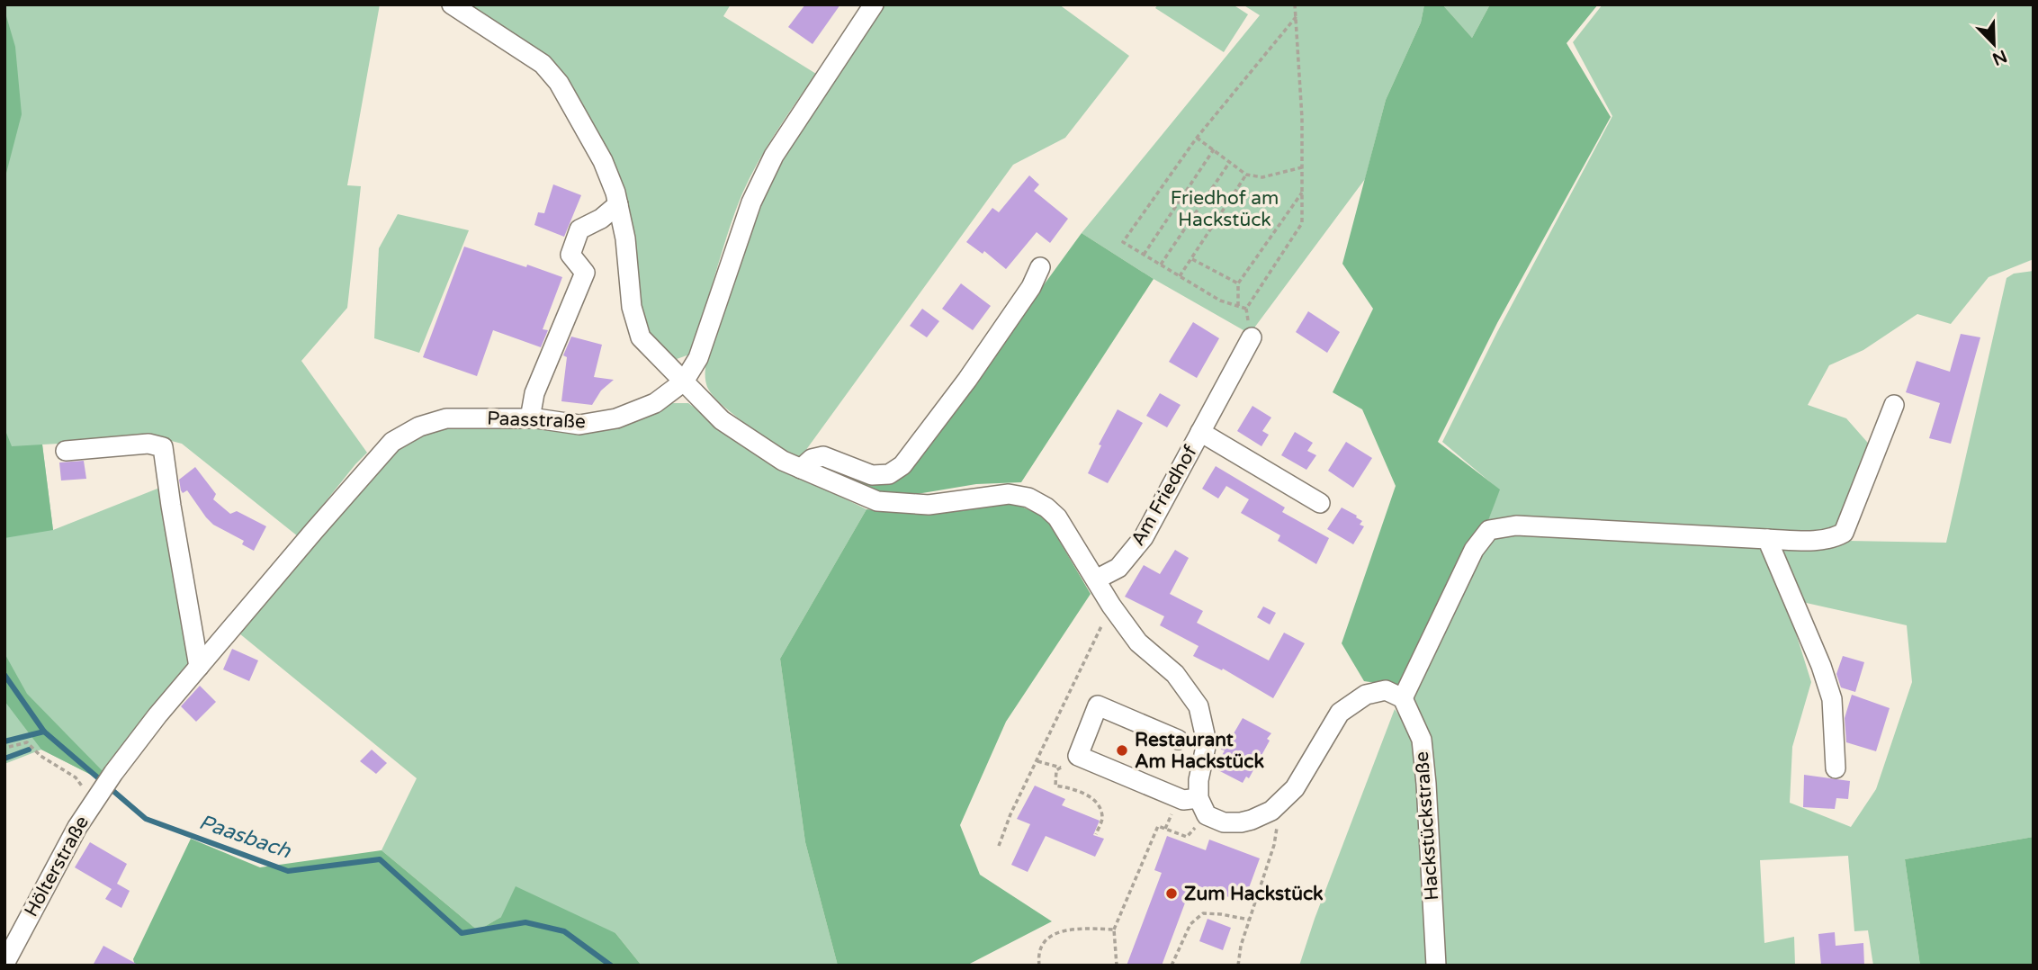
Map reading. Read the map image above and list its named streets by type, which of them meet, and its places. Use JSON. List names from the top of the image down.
{
  "streets": {
    "street": [
      "Paasstraße",
      "Am Friedhof",
      "Hackstückstraße",
      "Hölterstraße"
    ]
  },
  "crossings": [
    ["Paasstraße", "Hölterstraße"]
  ],
  "water": ["Paasbach"],
  "parks": ["Friedhof am Hackstück"],
  "places": ["Restaurant Am Hackstück", "Zum Hackstück"],
  "north": "bottom right"
}
